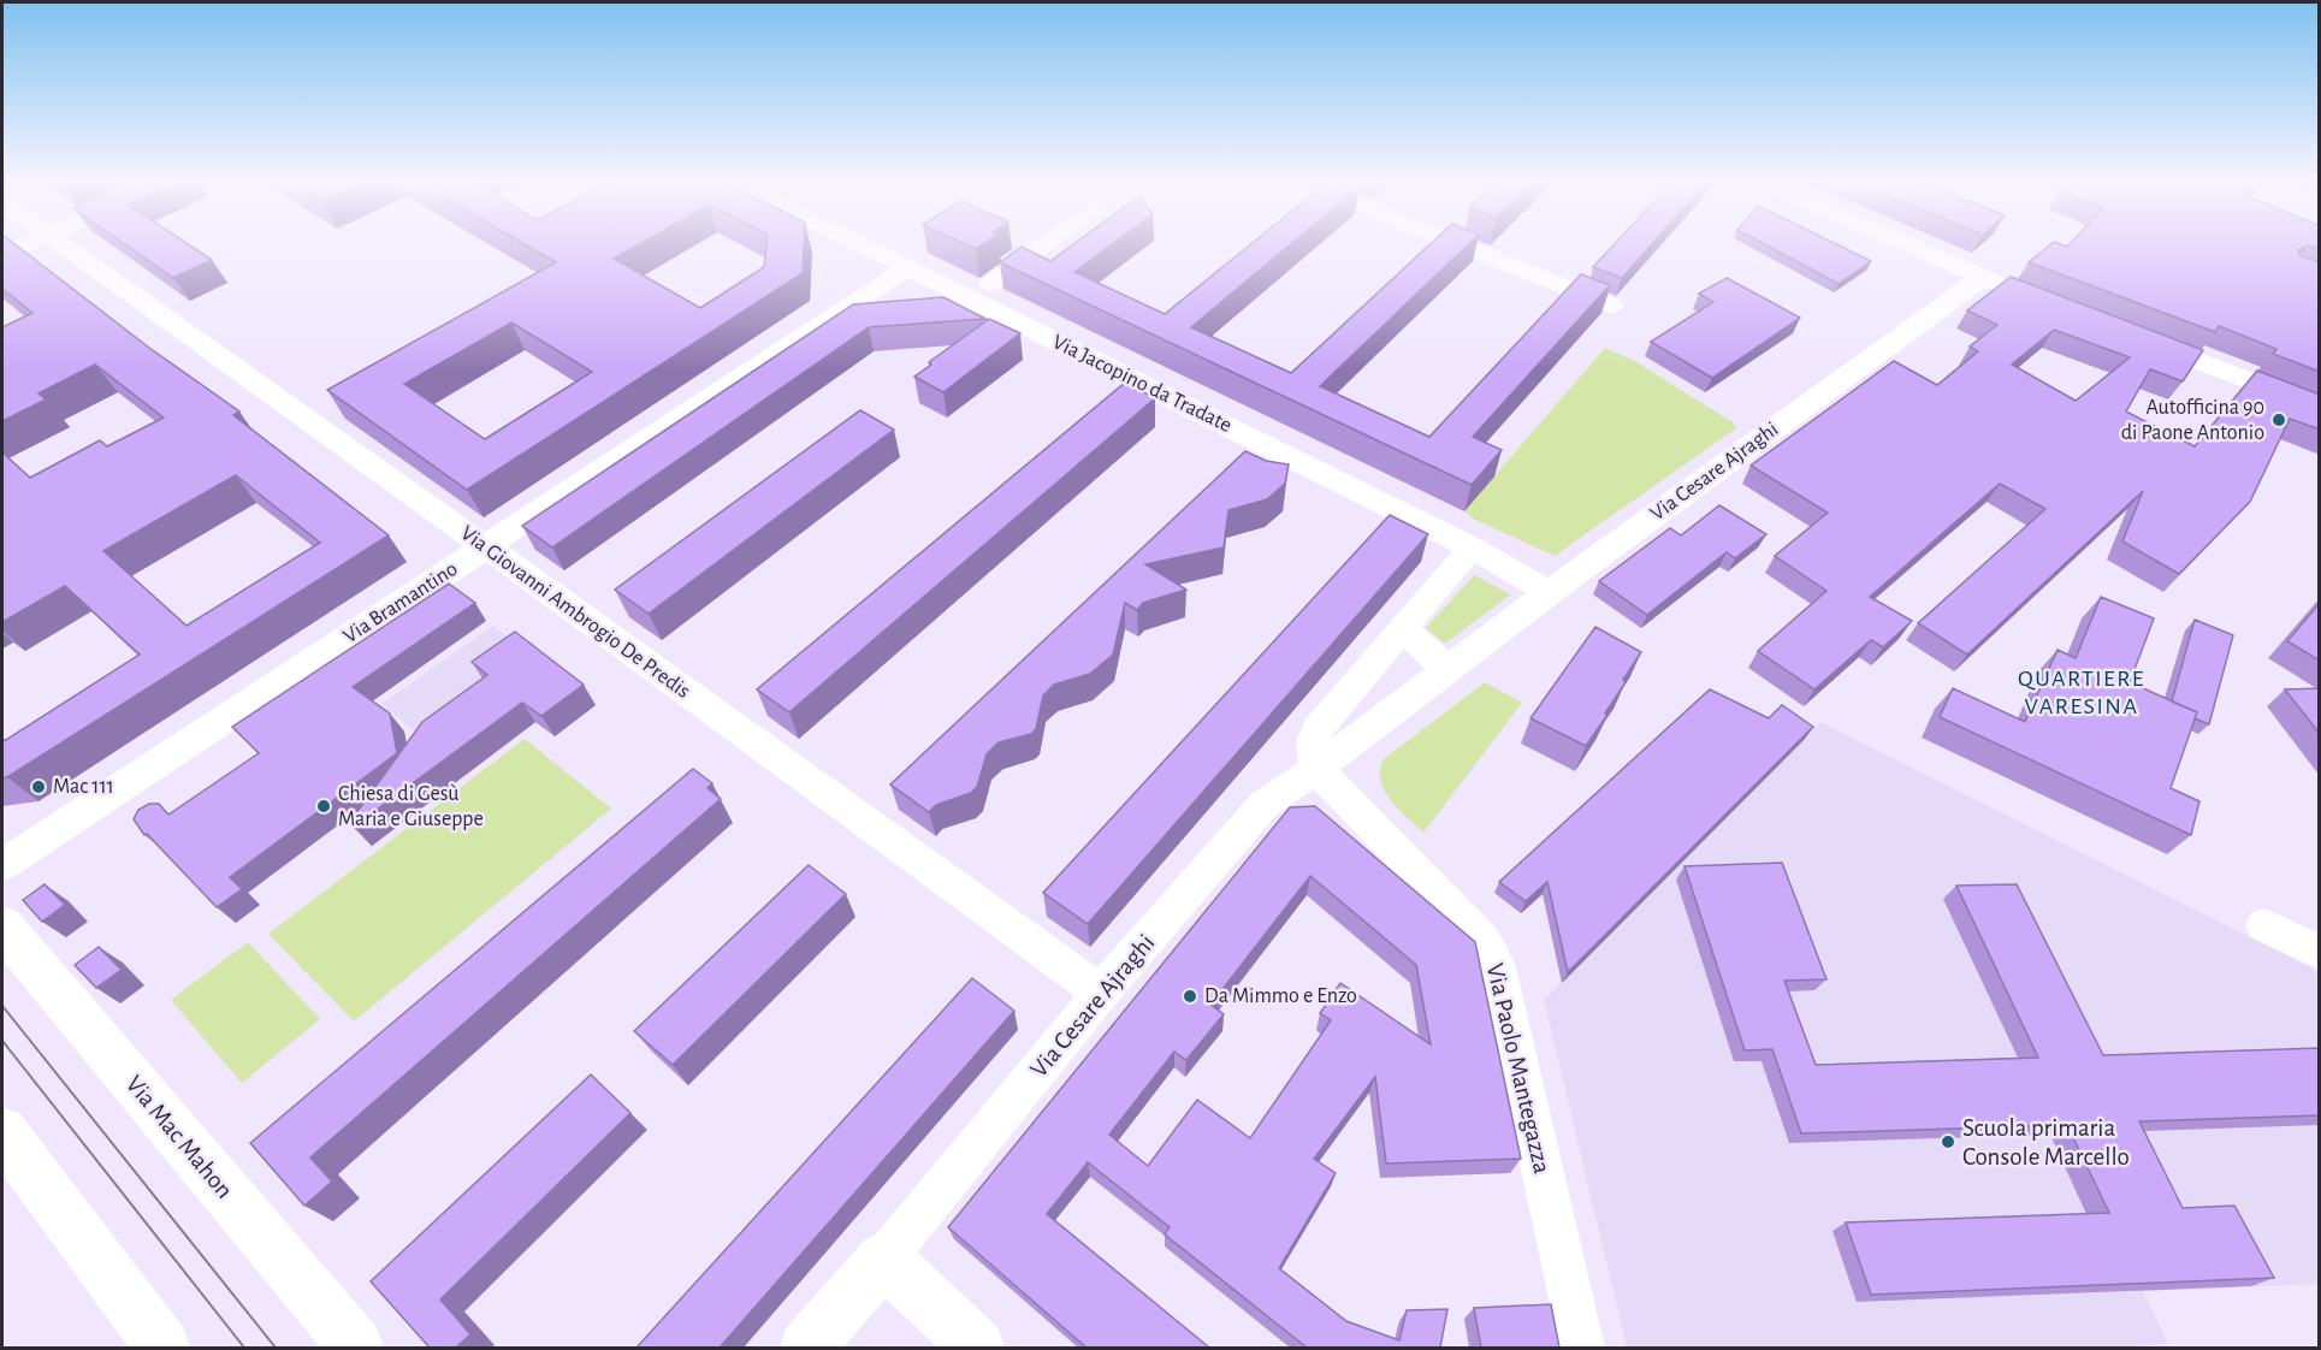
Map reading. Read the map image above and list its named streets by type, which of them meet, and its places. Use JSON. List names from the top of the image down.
{
  "streets": {
    "main road": ["Via Mac Mahon"],
    "street": [
      "Via Jacopino da Tradate",
      "Via Cesare Ajraghi",
      "Via Bramantino",
      "Via Giovanni Ambrogio De Predis",
      "Via Paolo Mantegazza"
    ]
  },
  "crossings": [
    ["Via Jacopino da Tradate", "Via Cesare Ajraghi"],
    ["Via Jacopino da Tradate", "Via Bramantino"],
    ["Via Cesare Ajraghi", "Via Giovanni Ambrogio De Predis"],
    ["Via Cesare Ajraghi", "Via Paolo Mantegazza"],
    ["Via Bramantino", "Via Giovanni Ambrogio De Predis"]
  ],
  "districts": ["QUARTIERE VARESINA"],
  "places": [
    "Autofficina 90 di Paone Antonio",
    "Mac 111",
    "Chiesa di Gesù Maria e Giuseppe",
    "Da Mimmo e Enzo",
    "Scuola primaria Console Marcello"
  ]
}
